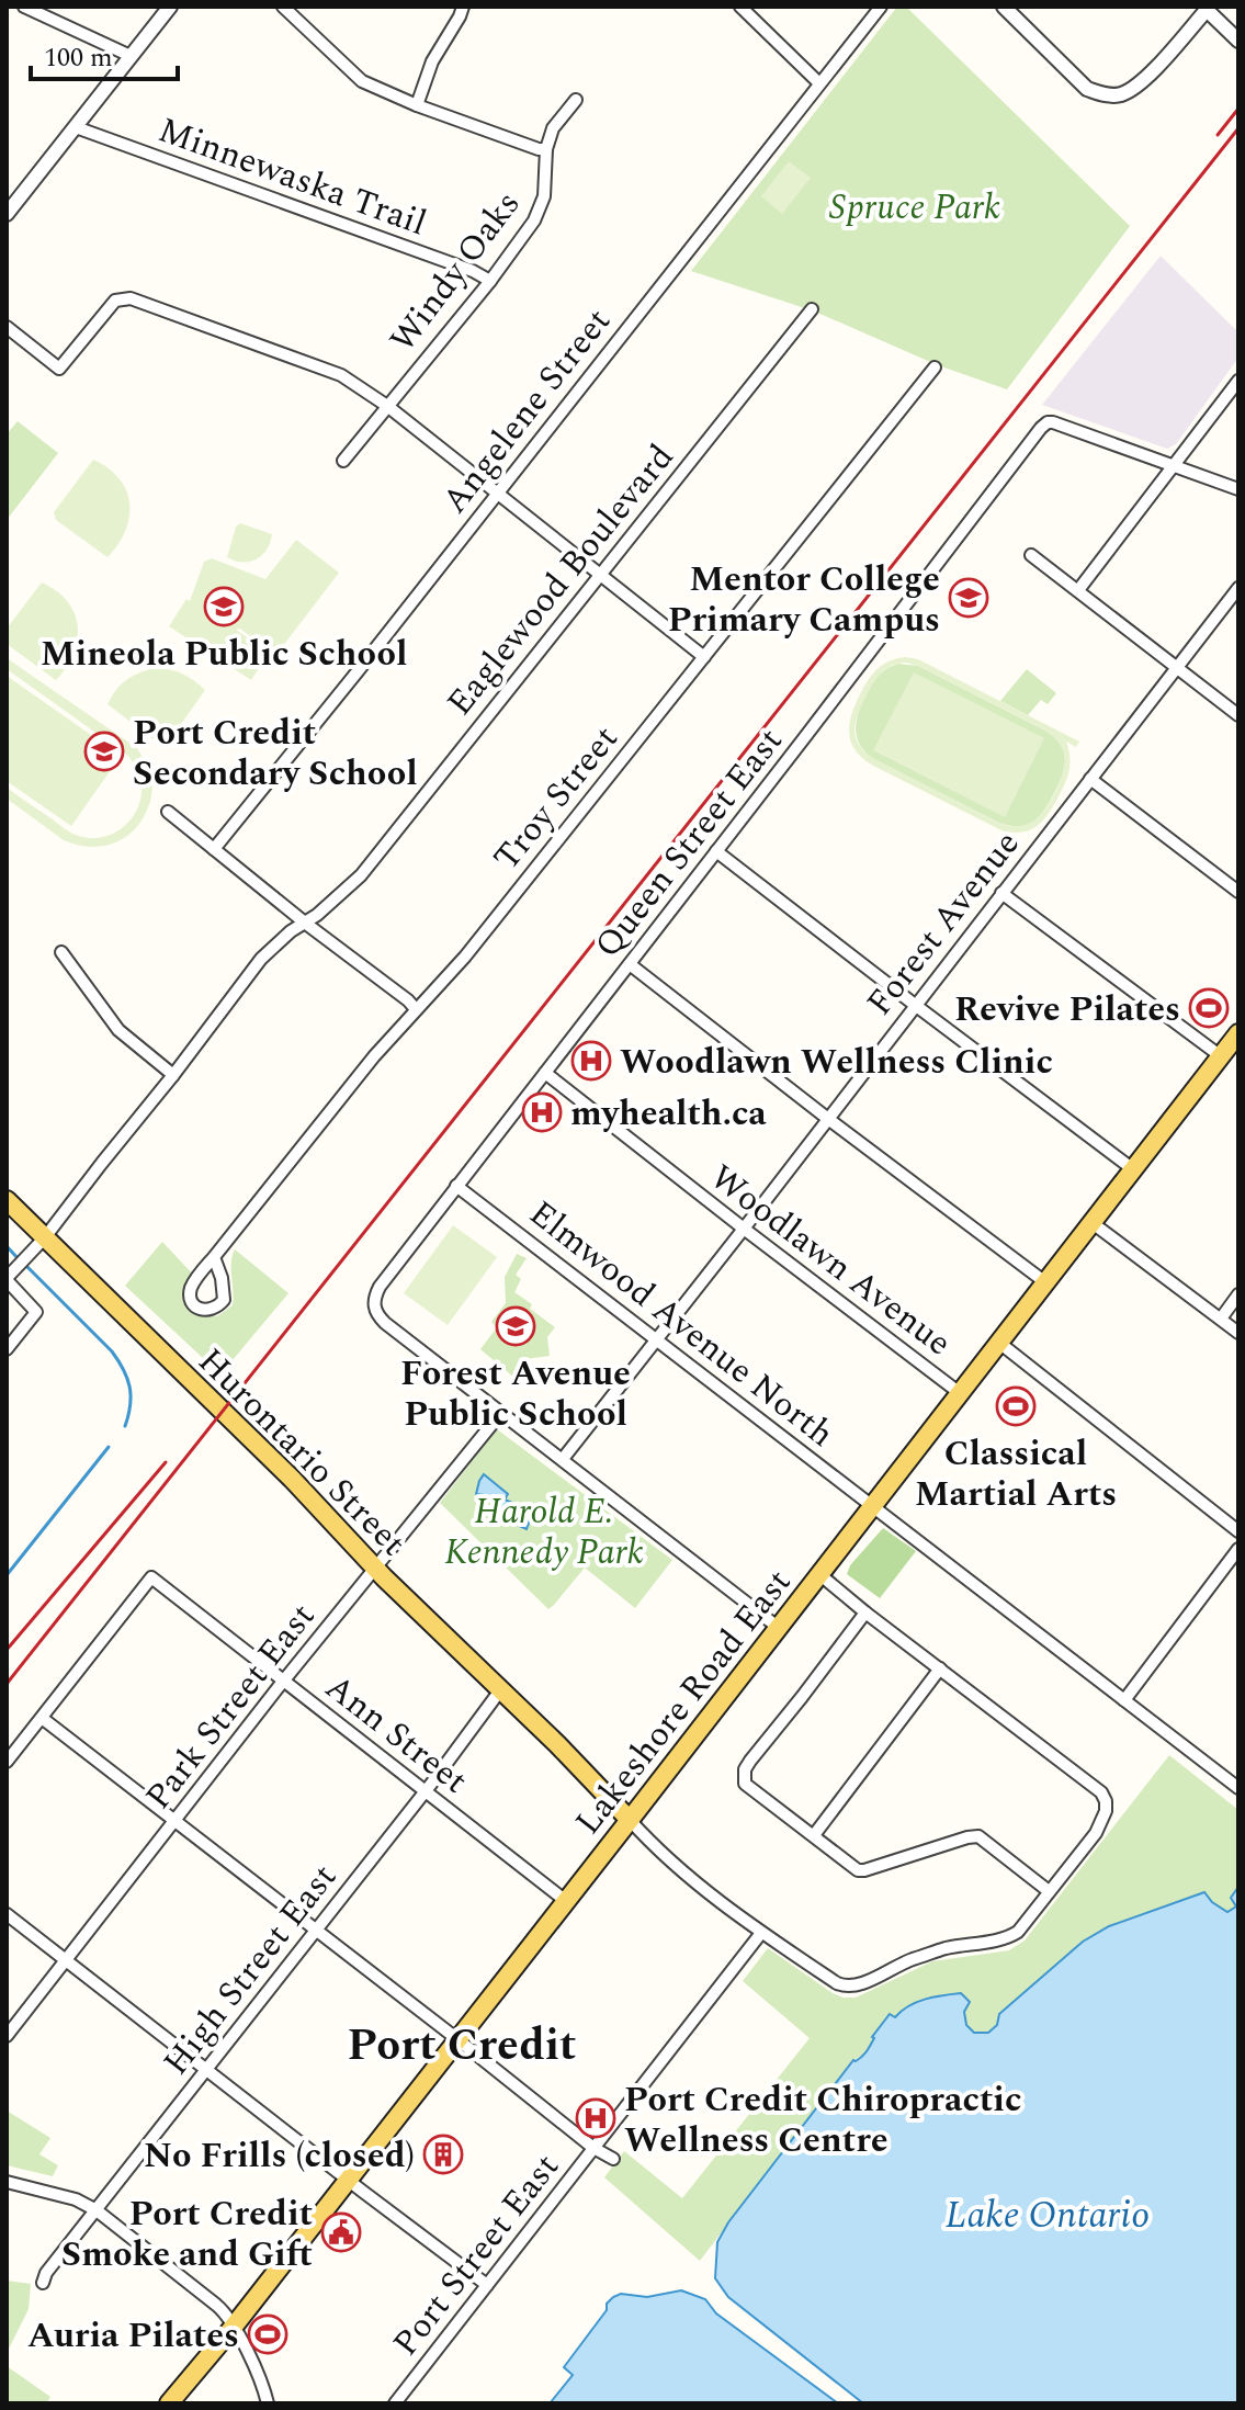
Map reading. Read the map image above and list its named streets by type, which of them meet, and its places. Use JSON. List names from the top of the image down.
{
  "streets": {
    "main road": ["Hurontario Street", "Lakeshore Road East"],
    "street": [
      "Minnewaska Trail",
      "Windy Oaks",
      "Angelene Street",
      "Eaglewood Boulevard",
      "Troy Street",
      "Queen Street East",
      "Forest Avenue",
      "Woodlawn Avenue",
      "Elmwood Avenue North",
      "Park Street East",
      "Ann Street",
      "High Street East",
      "Port Street East"
    ]
  },
  "crossings": [
    ["Minnewaska Trail", "Windy Oaks"],
    ["Eaglewood Boulevard", "Hurontario Street"],
    ["Queen Street East", "Woodlawn Avenue"],
    ["Queen Street East", "Elmwood Avenue North"],
    ["Queen Street East", "Park Street East"],
    ["Forest Avenue", "Woodlawn Avenue"],
    ["Forest Avenue", "Elmwood Avenue North"],
    ["Woodlawn Avenue", "Lakeshore Road East"],
    ["Elmwood Avenue North", "Lakeshore Road East"],
    ["Hurontario Street", "Lakeshore Road East"],
    ["Hurontario Street", "Park Street East"],
    ["Hurontario Street", "High Street East"],
    ["Lakeshore Road East", "Ann Street"],
    ["Park Street East", "Ann Street"],
    ["Ann Street", "High Street East"]
  ],
  "districts": ["Port Credit"],
  "water": ["Lake Ontario"],
  "parks": ["Spruce Park", "Harold E. Kennedy Park"],
  "places": {
    "school or university": [
      "Mentor College Primary Campus",
      "Mineola Public School",
      "Port Credit Secondary School",
      "Forest Avenue Public School"
    ],
    "sports": ["Revive Pilates", "Classical Martial Arts", "Auria Pilates"],
    "hospital": ["Woodlawn Wellness Clinic", "myhealth.ca", "Port Credit Chiropractic Wellness Centre"],
    "building": ["No Frills (closed)"],
    "public building": ["Port Credit Smoke and Gift"]
  },
  "scale_bar": "100 m"
}
